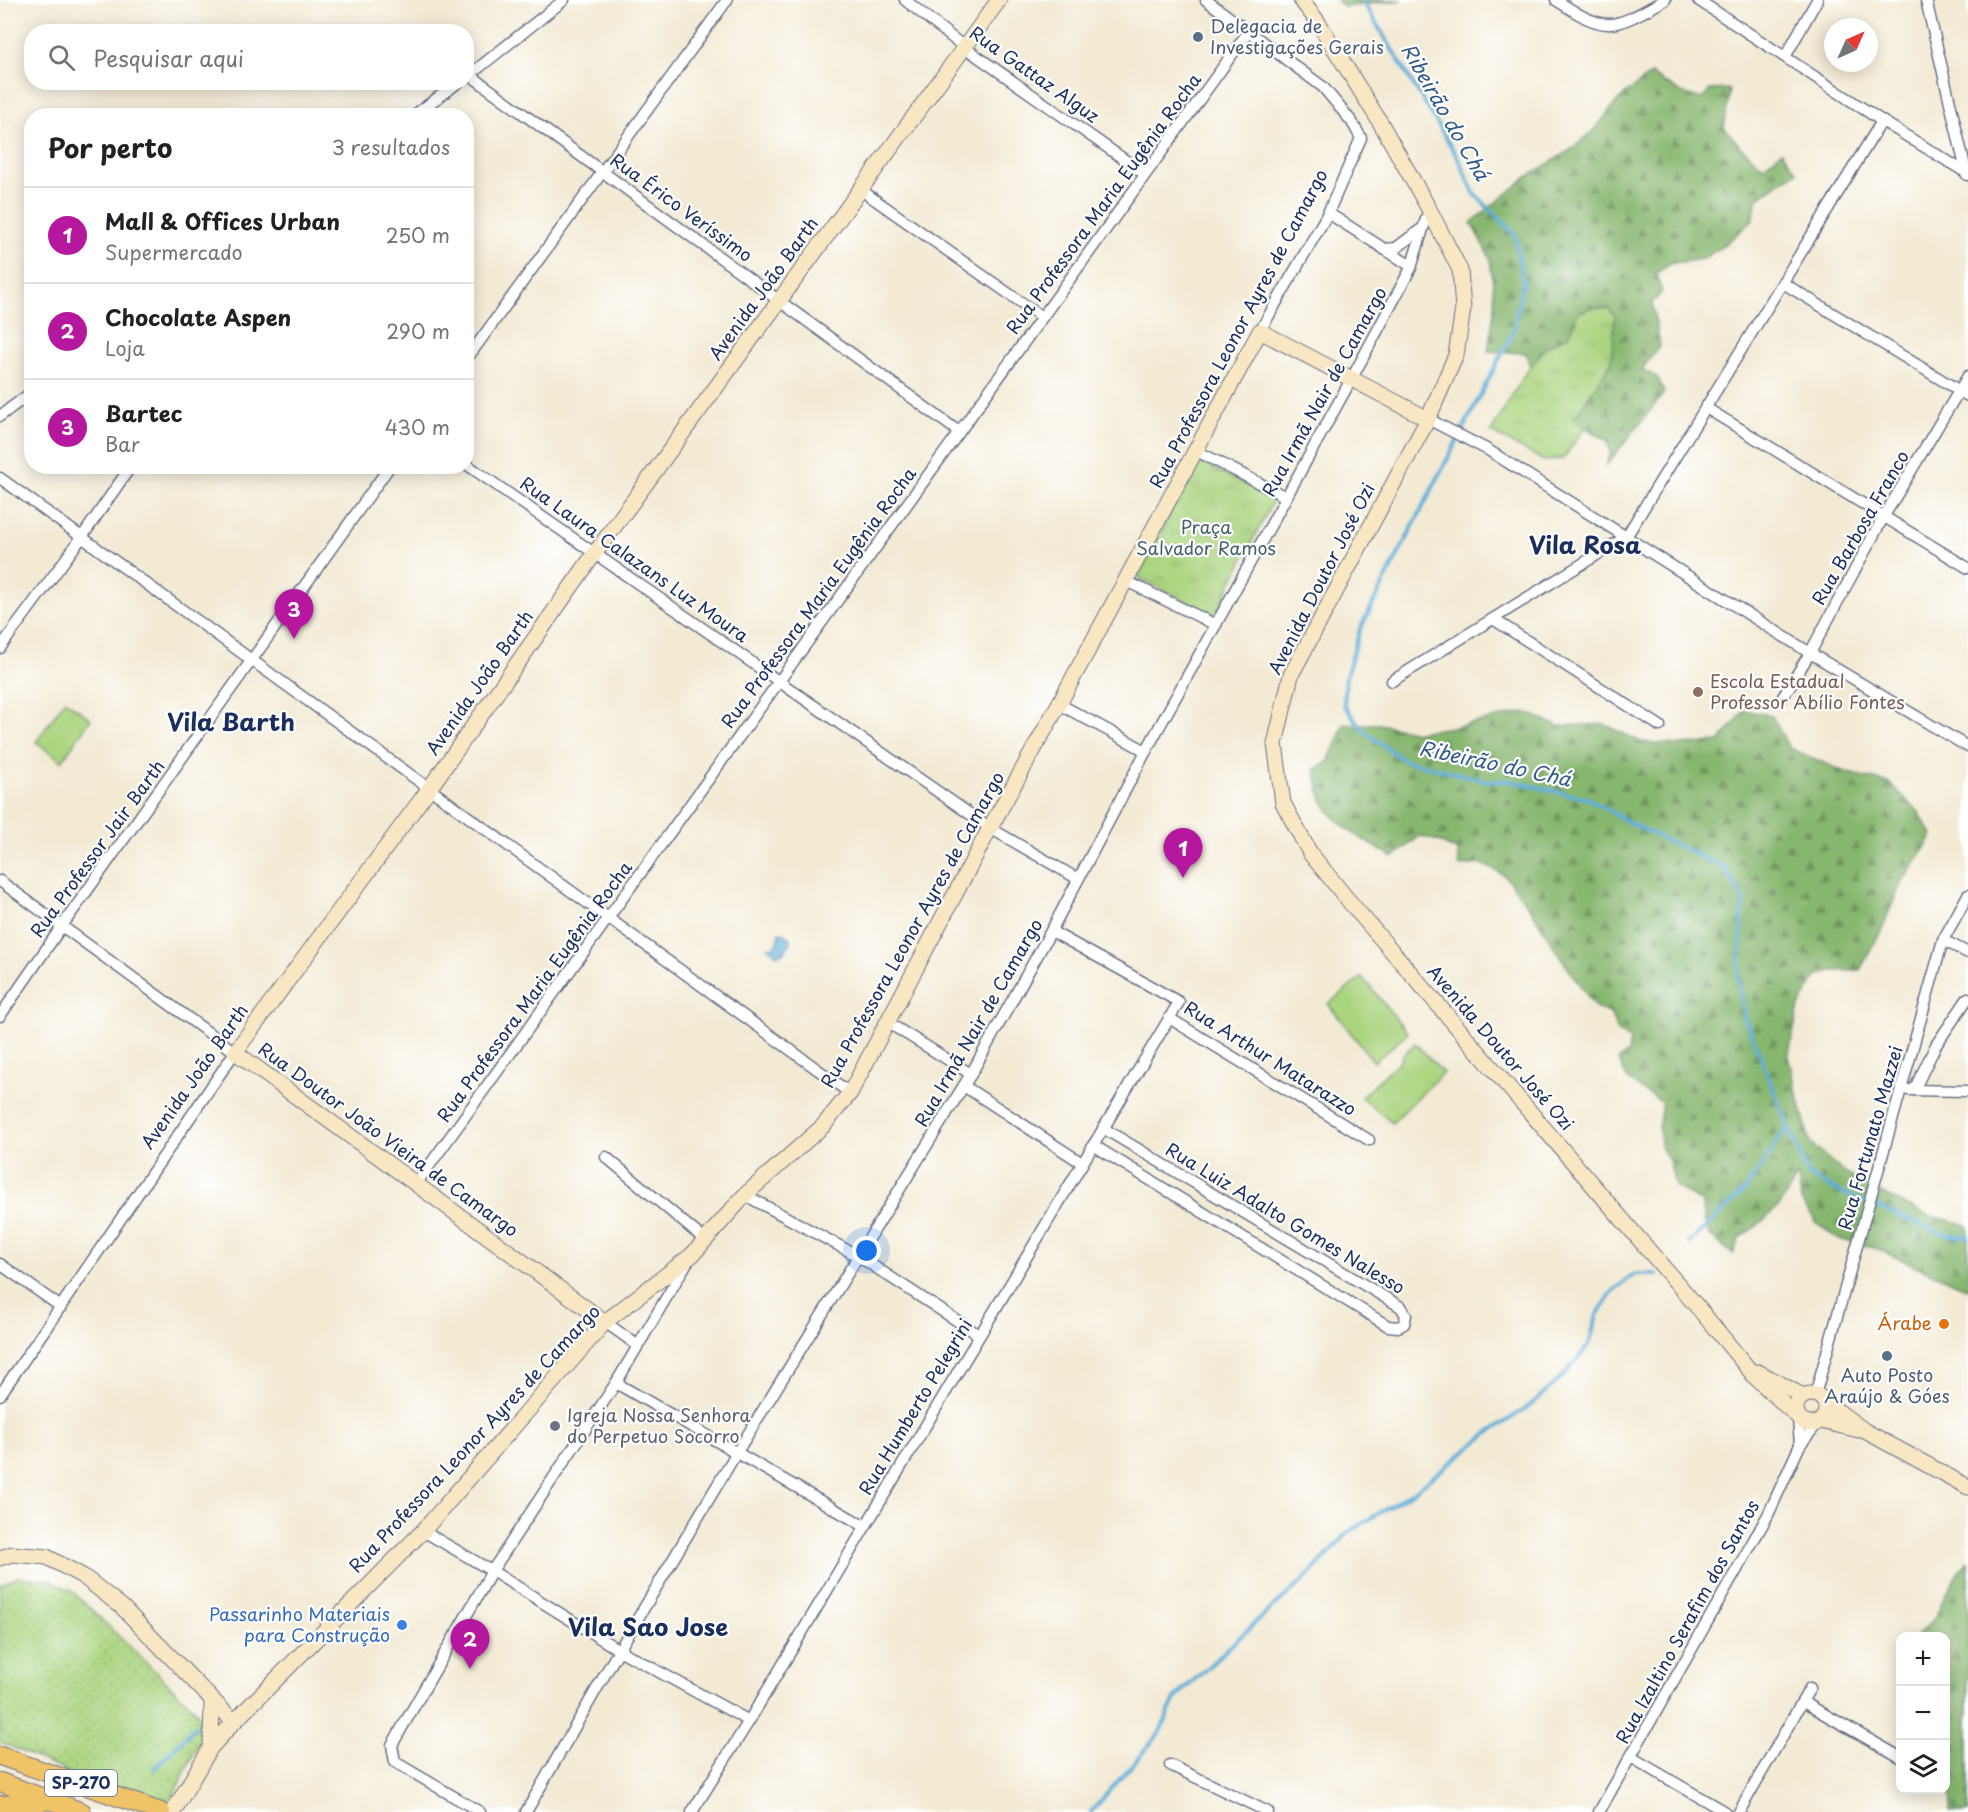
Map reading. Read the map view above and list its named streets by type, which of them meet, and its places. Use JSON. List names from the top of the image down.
{
  "streets": {
    "highway": ["SP-270"],
    "main road": [
      "Avenida João Barth",
      "Rua Professora Leonor Ayres de Camargo",
      "Avenida Doutor José Ozi",
      "Rua Doutor João Vieira de Camargo"
    ],
    "street": [
      "Rua Gattaz Alguz",
      "Rua Professora Maria Eugênia Rocha",
      "Rua Érico Veríssimo",
      "Rua Irmã Nair de Camargo",
      "Rua Barbosa Franco",
      "Rua Laura Calazans Luz Moura",
      "Rua Professor Jair Barth",
      "Rua Arthur Matarazzo",
      "Rua Fortunato Mazzei",
      "Rua Luiz Adalto Gomes Nalesso",
      "Rua Humberto Pelegrini",
      "Rua Izaltino Serafim dos Santos"
    ]
  },
  "crossings": [
    ["Rua Gattaz Alguz", "Rua Professora Maria Eugênia Rocha"],
    ["Rua Gattaz Alguz", "Avenida João Barth"],
    ["Rua Professora Maria Eugênia Rocha", "Rua Érico Veríssimo"],
    ["Rua Professora Maria Eugênia Rocha", "Rua Professora Leonor Ayres de Camargo"],
    ["Rua Professora Maria Eugênia Rocha", "Rua Laura Calazans Luz Moura"],
    ["Rua Professora Maria Eugênia Rocha", "Rua Doutor João Vieira de Camargo"],
    ["Rua Érico Veríssimo", "Avenida João Barth"],
    ["Avenida João Barth", "Rua Laura Calazans Luz Moura"],
    ["Avenida João Barth", "Rua Doutor João Vieira de Camargo"],
    ["Rua Professora Leonor Ayres de Camargo", "Rua Laura Calazans Luz Moura"],
    ["Rua Professora Leonor Ayres de Camargo", "Rua Doutor João Vieira de Camargo"],
    ["Rua Irmã Nair de Camargo", "Avenida Doutor José Ozi"],
    ["Rua Irmã Nair de Camargo", "Rua Arthur Matarazzo"],
    ["Avenida Doutor José Ozi", "Rua Fortunato Mazzei"],
    ["Avenida Doutor José Ozi", "Rua Izaltino Serafim dos Santos"],
    ["Rua Professor Jair Barth", "Rua Doutor João Vieira de Camargo"],
    ["Rua Arthur Matarazzo", "Rua Humberto Pelegrini"],
    ["Rua Fortunato Mazzei", "Rua Izaltino Serafim dos Santos"],
    ["Rua Luiz Adalto Gomes Nalesso", "Rua Humberto Pelegrini"]
  ],
  "districts": ["Vila Rosa", "Vila Barth", "Vila Sao Jose"],
  "water": ["Ribeirão do Chá"],
  "parks": ["Praça Salvador Ramos"],
  "places": [
    "Delegacia de Investigações Gerais",
    "Escola Estadual Professor Abílio Fontes",
    "Árabe",
    "Auto Posto Araújo & Góes",
    "Igreja Nossa Senhora do Perpetuo Socorro",
    "Passarinho Materiais para Construção"
  ],
  "north": "top right",
  "page": {
    "search": "Pesquisar aqui",
    "heading": ["Por perto", "3 resultados"],
    "list": [
      {
        "mark": "1",
        "name": "Mall & Offices Urban",
        "note": "Supermercado",
        "value": "250 m"
      },
      {
        "mark": "2",
        "name": "Chocolate Aspen",
        "note": "Loja",
        "value": "290 m"
      },
      {
        "mark": "3",
        "name": "Bartec",
        "note": "Bar",
        "value": "430 m"
      }
    ],
    "pins": ["3", "1", "2"],
    "map_buttons": ["+", "−"]
  }
}
